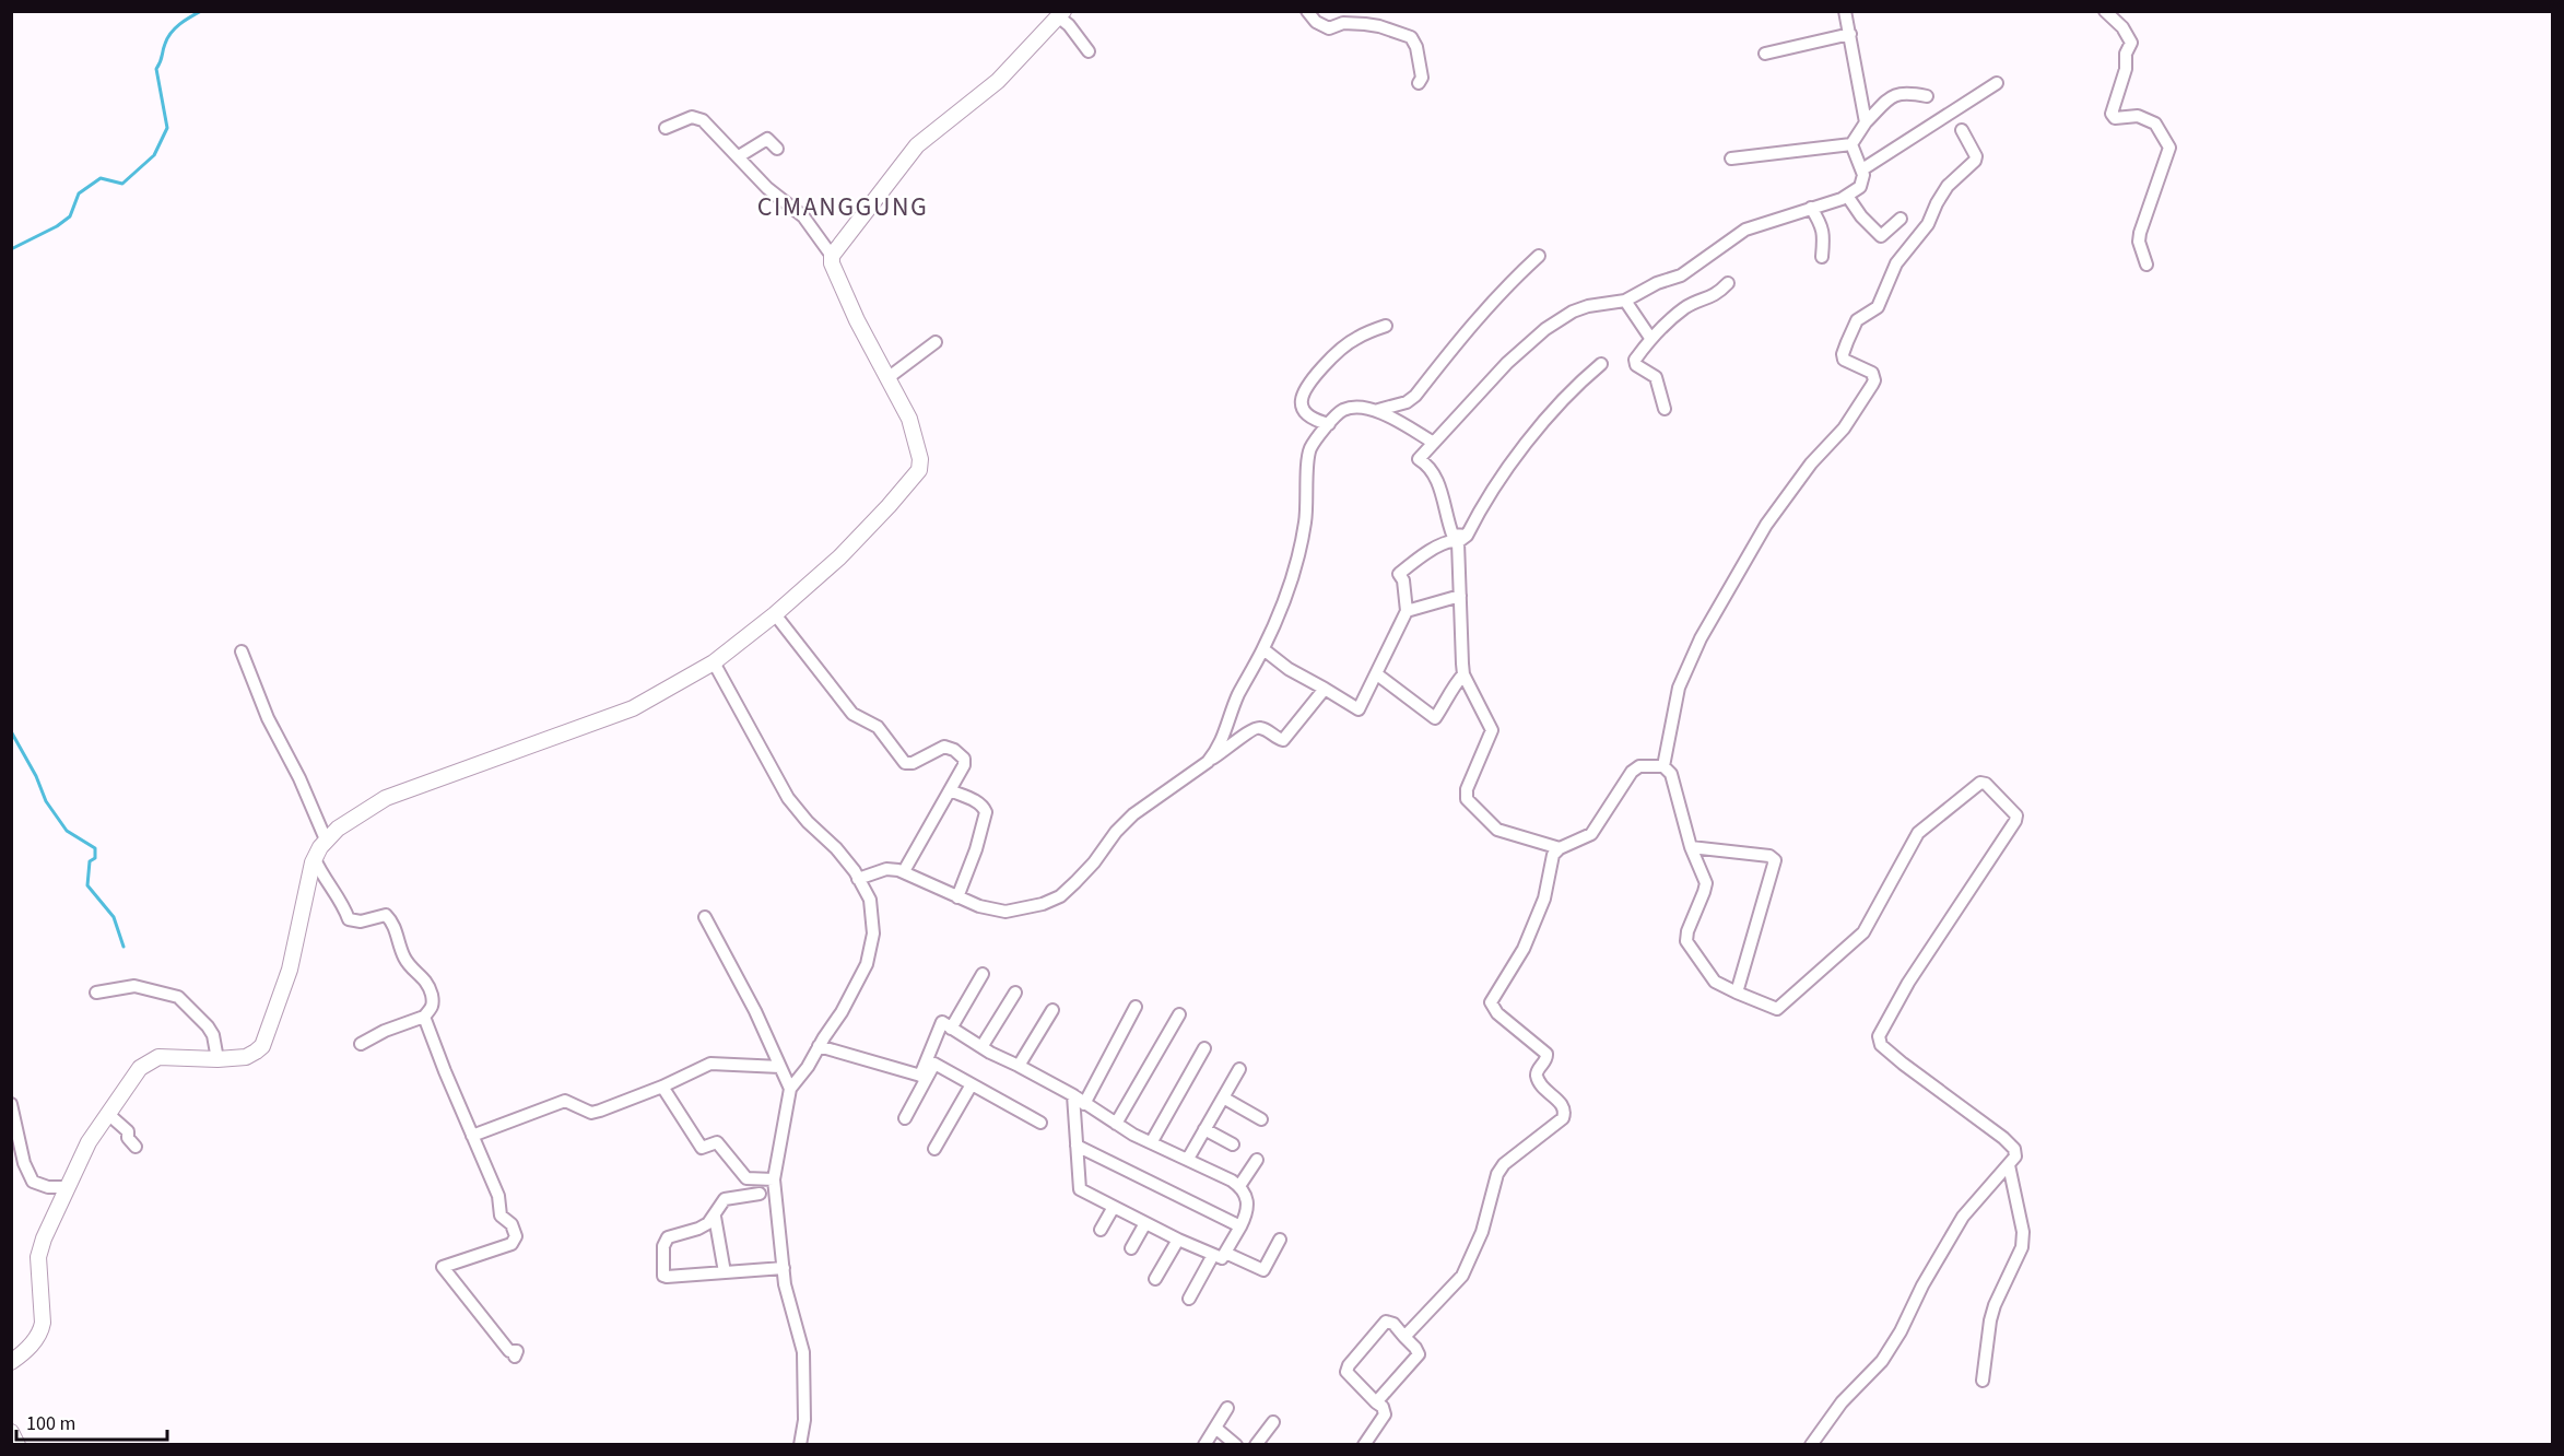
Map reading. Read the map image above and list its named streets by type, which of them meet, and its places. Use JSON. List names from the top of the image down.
{
  "districts": ["CIMANGGUNG"],
  "scale_bar": "100 m"
}
